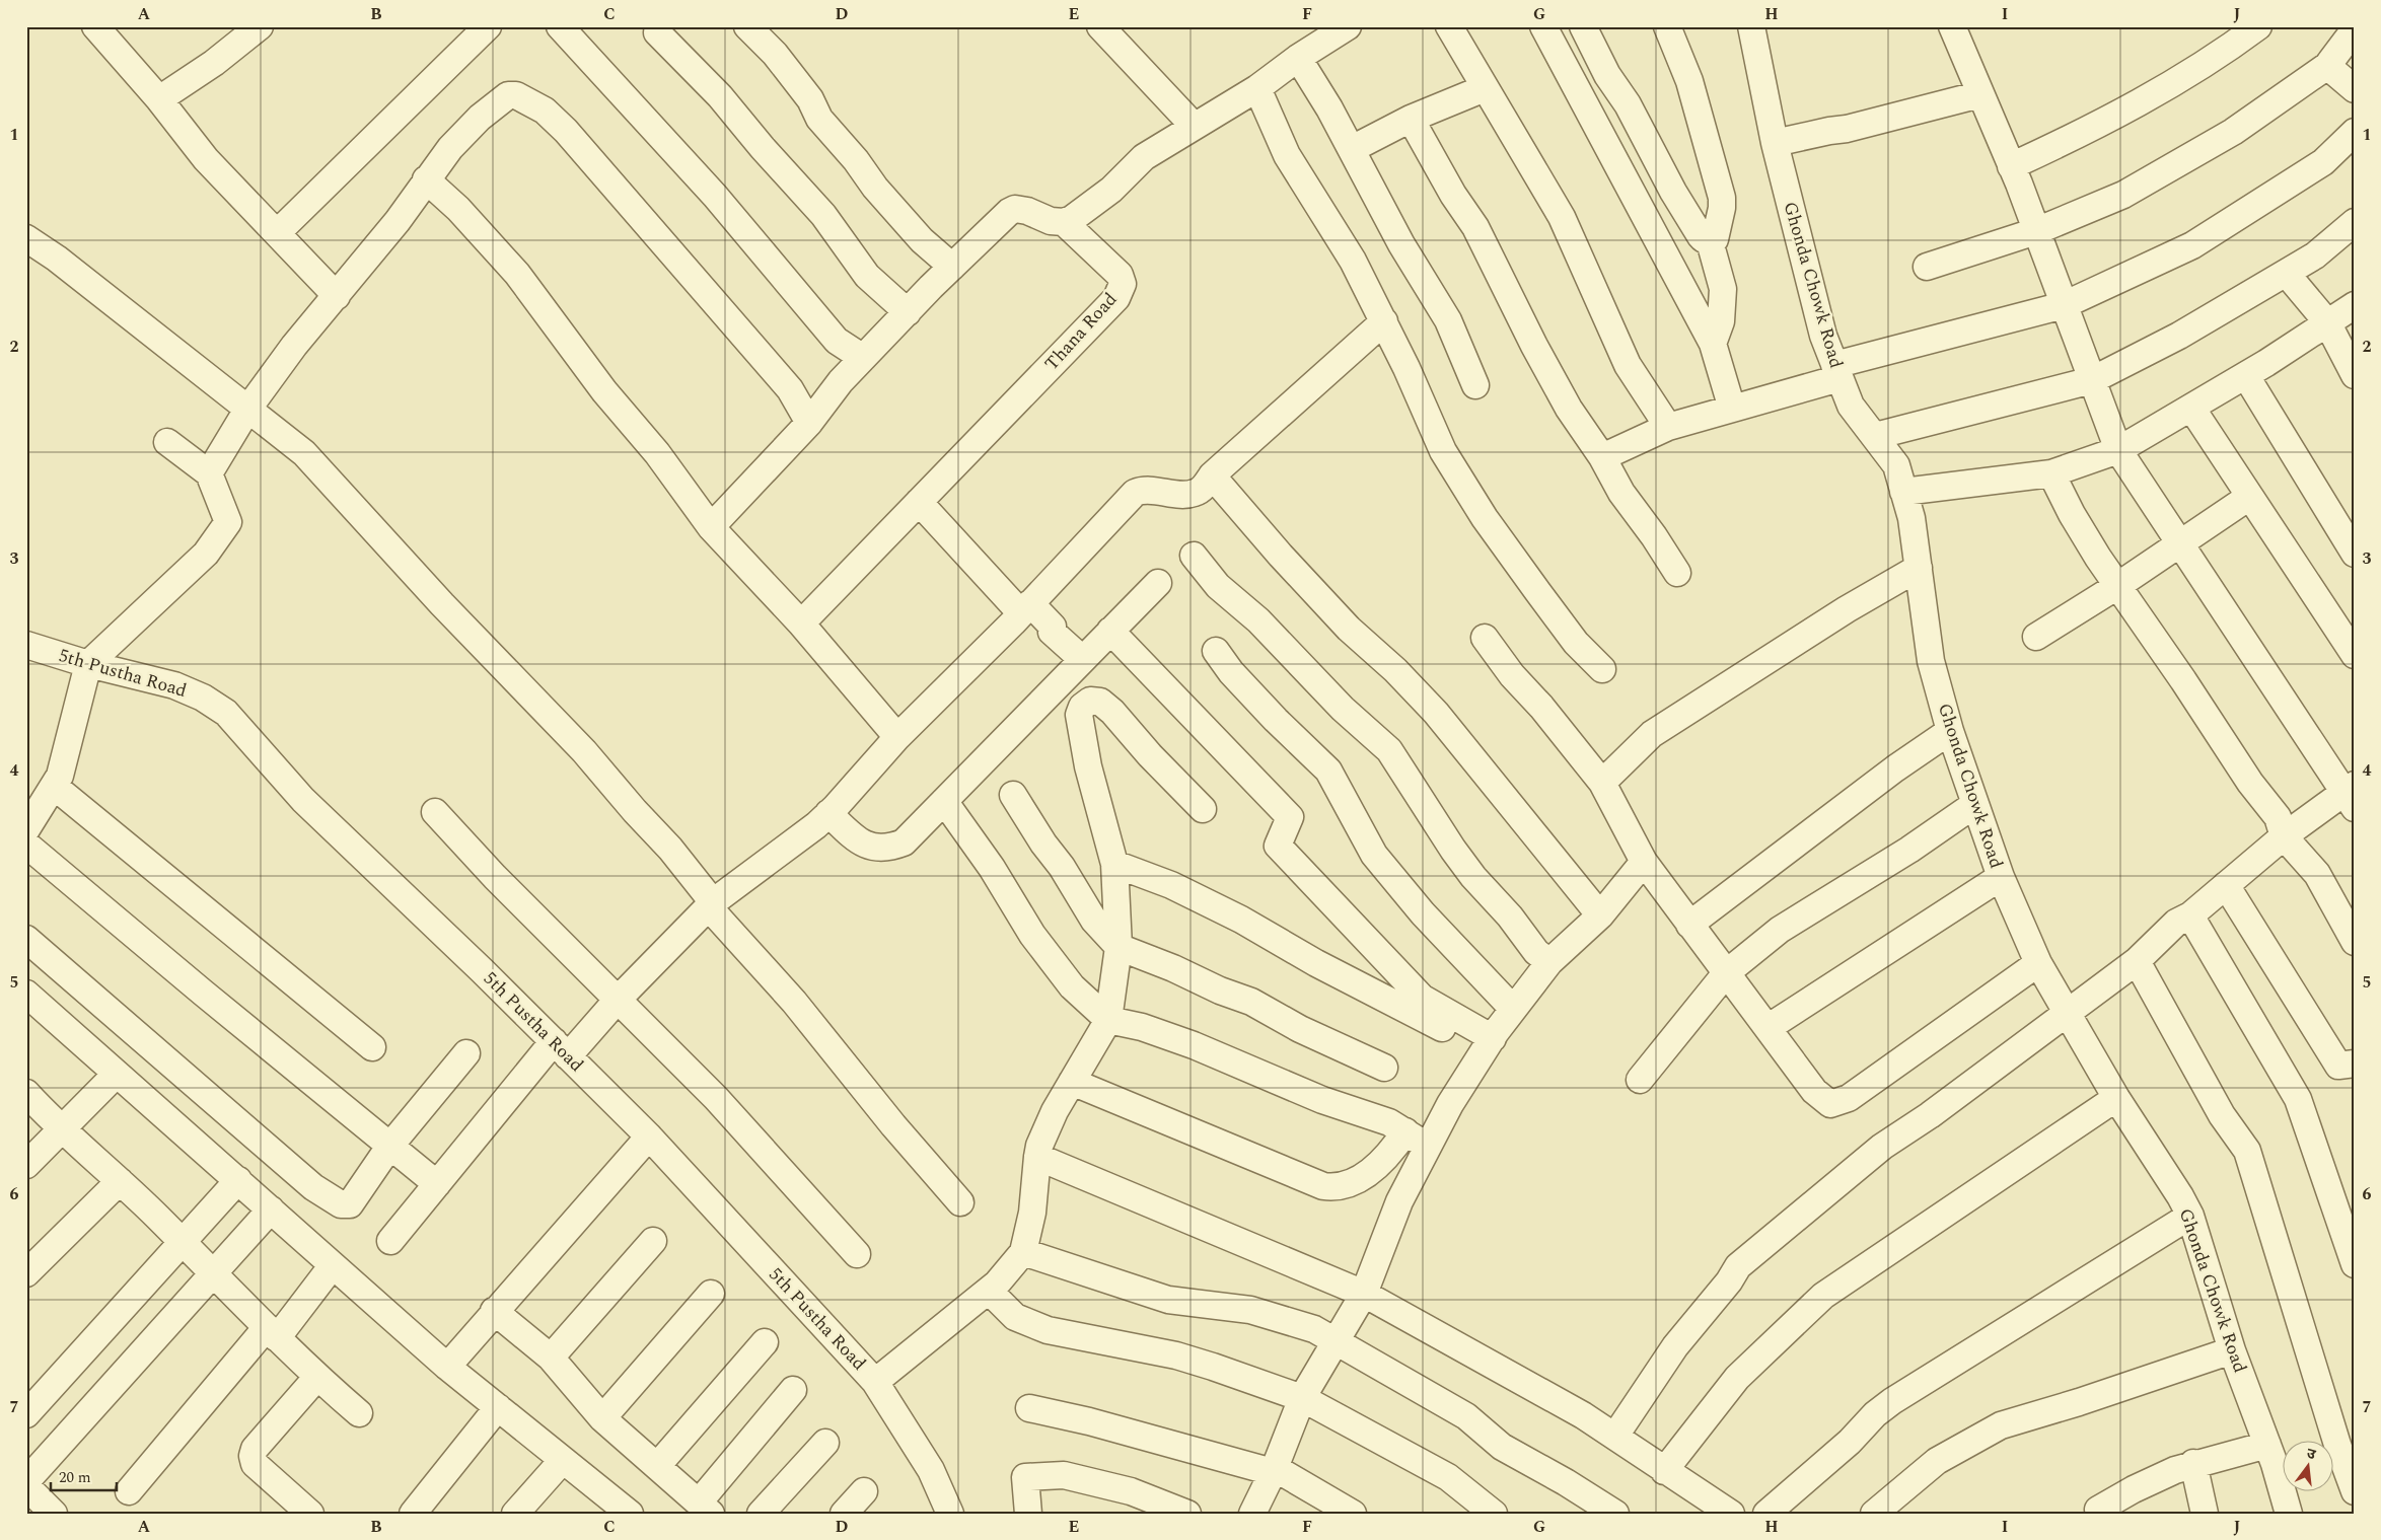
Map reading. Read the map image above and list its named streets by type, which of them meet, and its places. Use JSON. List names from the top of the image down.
{
  "streets": {
    "street": ["Ghonda Chowk Road", "Thana Road", "5th Pustha Road"]
  },
  "scale_bar": "20 m",
  "north": "top",
  "grid": {
    "columns": [
      "A",
      "B",
      "C",
      "D",
      "E",
      "F",
      "G",
      "H",
      "I",
      "J"
    ],
    "rows": [
      "1",
      "2",
      "3",
      "4",
      "5",
      "6",
      "7"
    ]
  }
}
